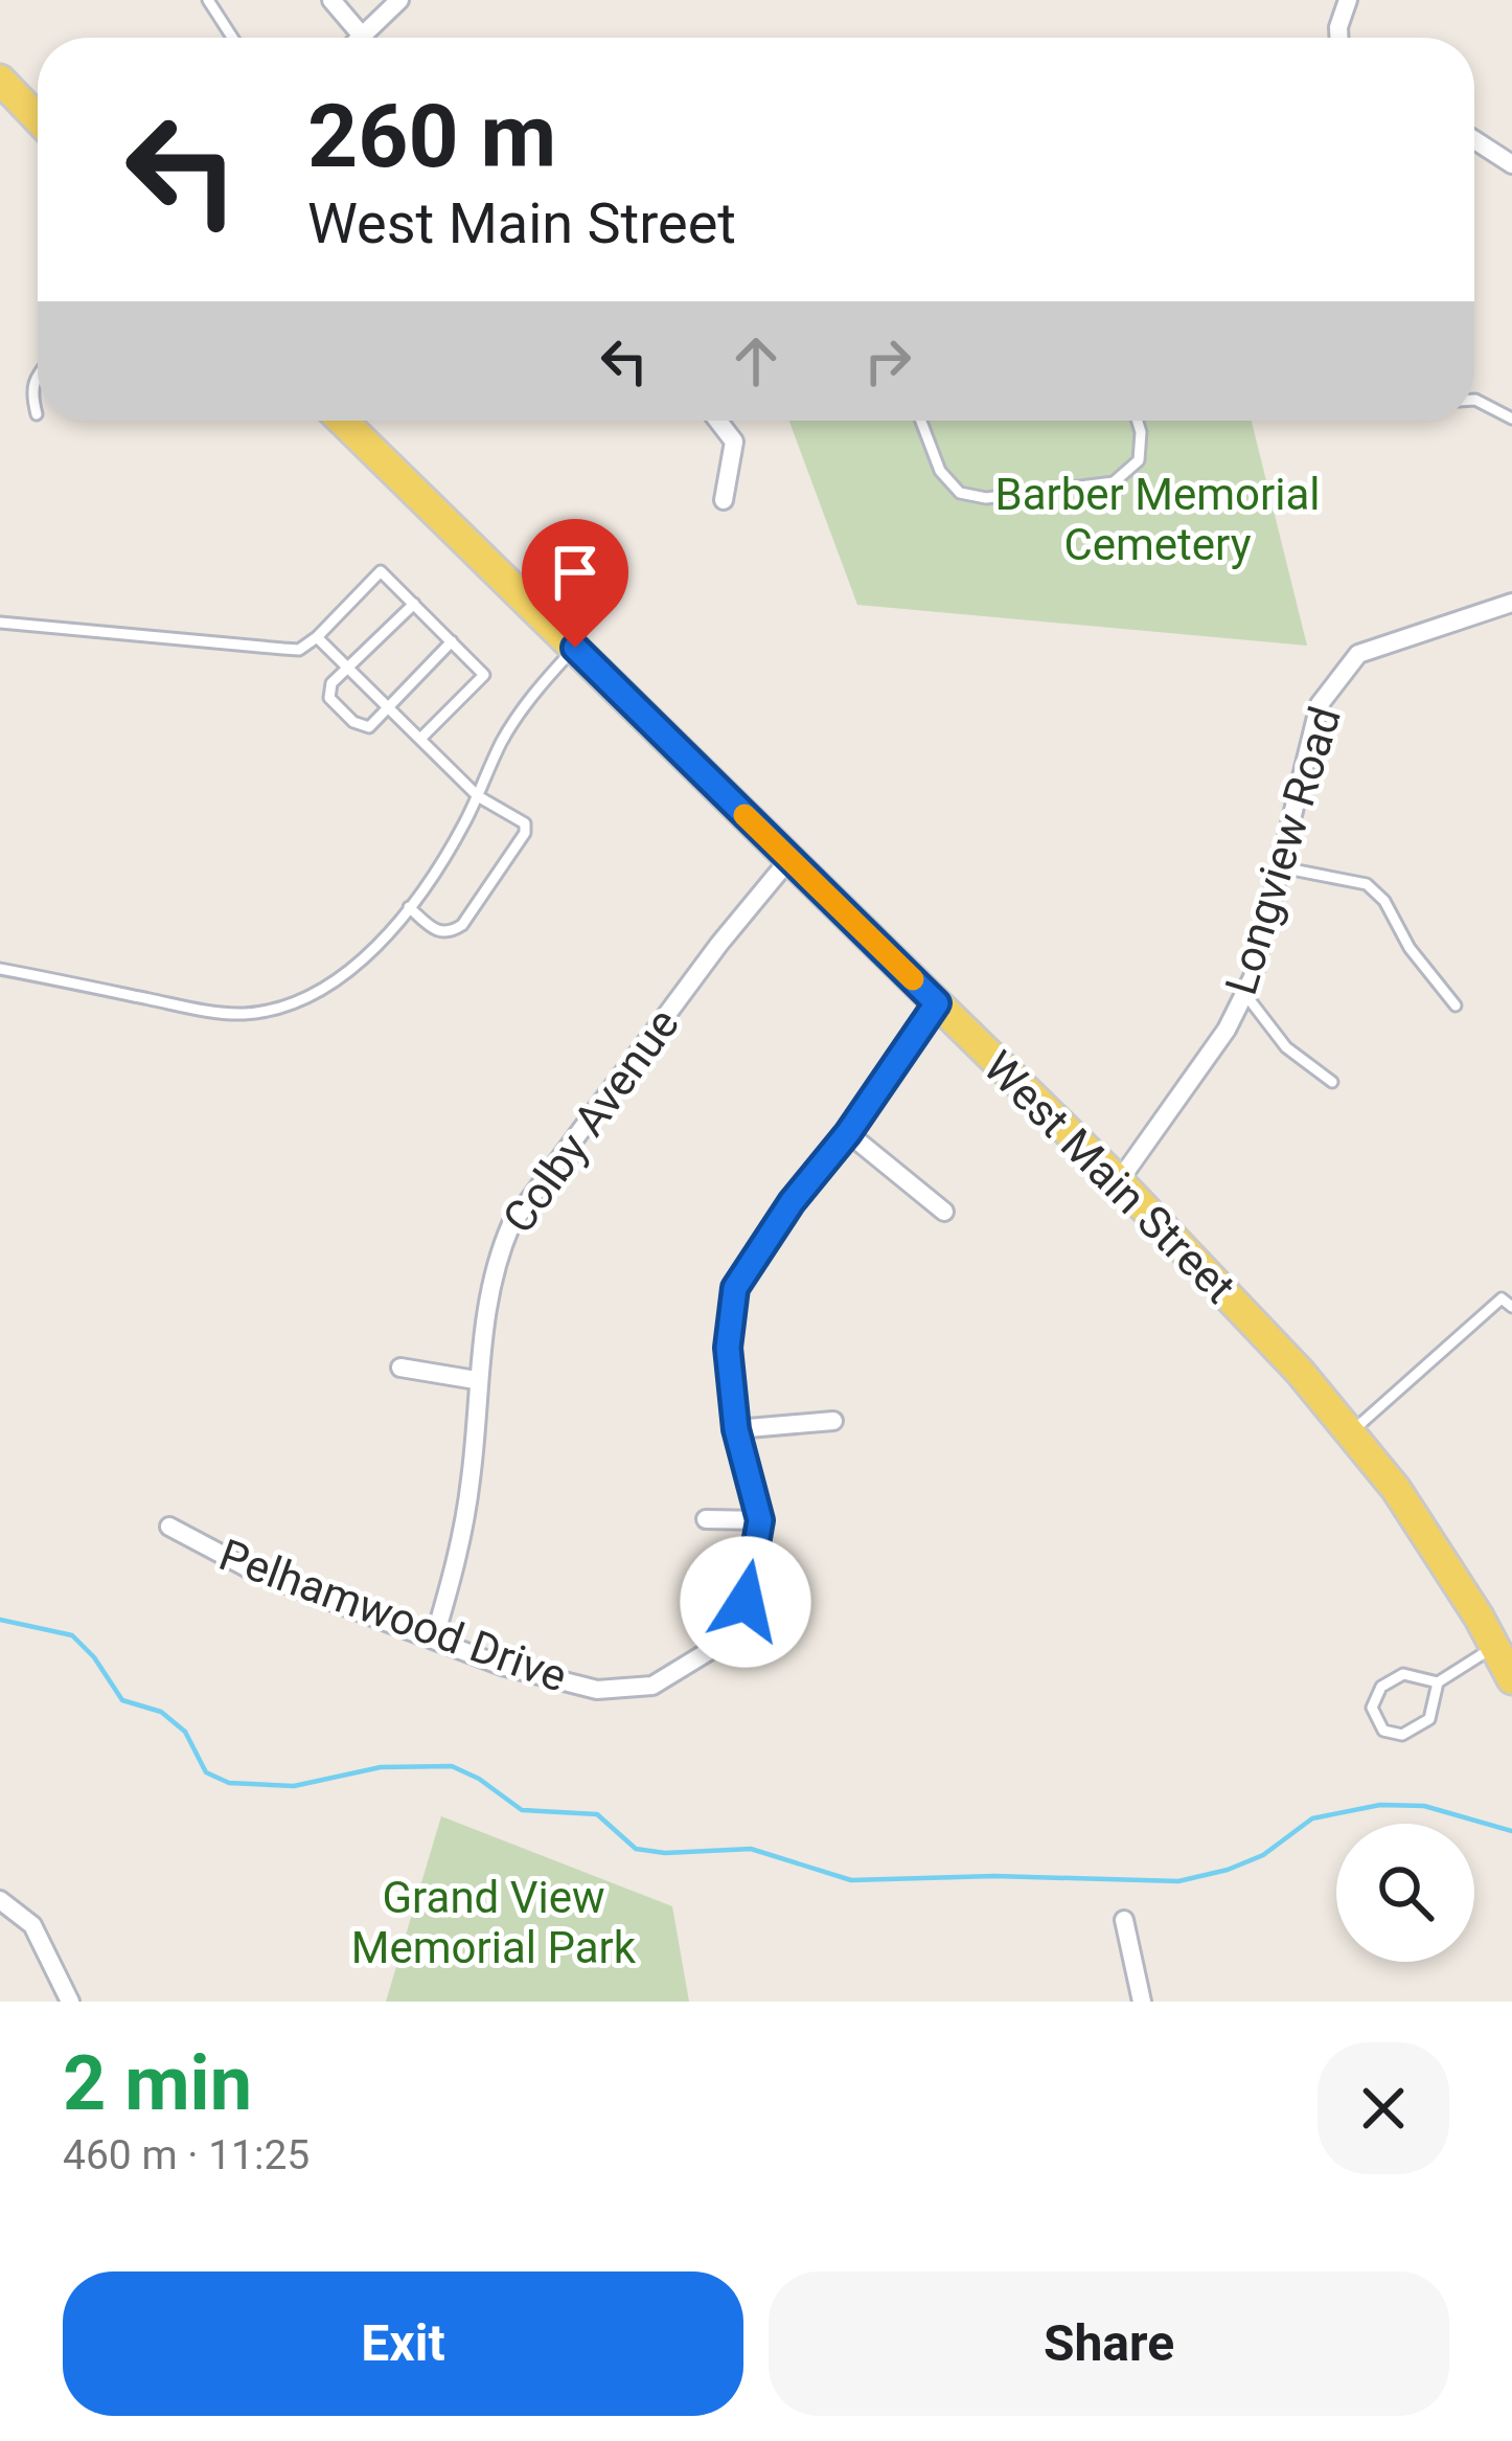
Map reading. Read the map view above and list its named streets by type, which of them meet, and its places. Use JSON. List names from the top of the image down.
{
  "streets": {
    "main road": ["West Main Street"],
    "street": ["Longview Road", "Colby Avenue", "Pelhamwood Drive"]
  },
  "crossings": [
    ["Longview Road", "West Main Street"],
    ["Colby Avenue", "West Main Street"],
    ["Colby Avenue", "Pelhamwood Drive"],
    ["West Main Street", "Pelhamwood Drive"]
  ],
  "parks": ["Barber Memorial Cemetery", "Grand View Memorial Park"],
  "page": {
    "turn": ["260 m", "West Main Street"],
    "heading": ["2 min", "460 m · 11:25"],
    "buttons": ["Exit", "Share"]
  }
}
